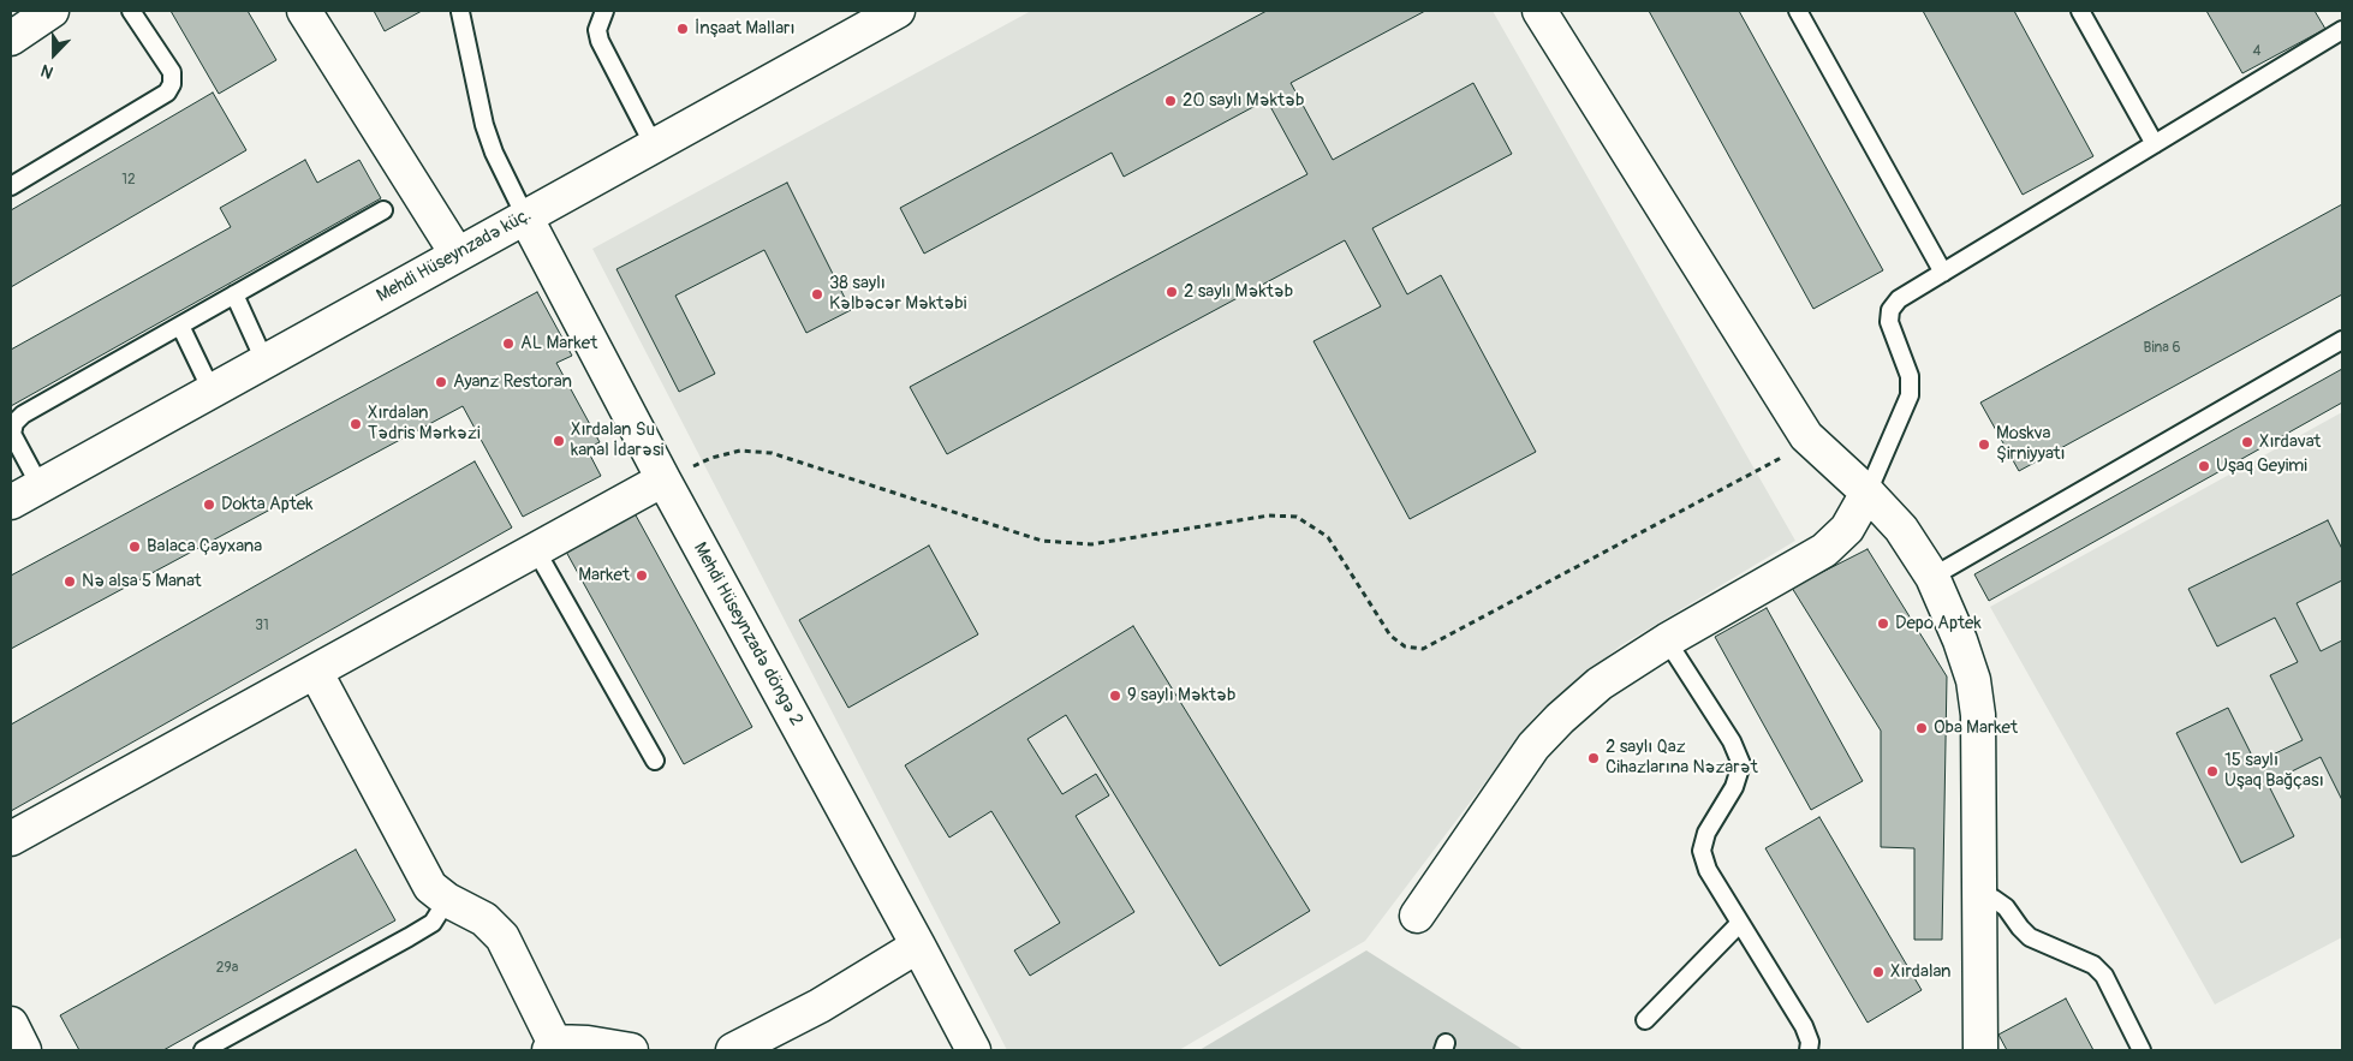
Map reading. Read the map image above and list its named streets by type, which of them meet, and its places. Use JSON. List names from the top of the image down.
{
  "streets": {
    "street": ["Mehdi Hüseynzadə küç.", "Mehdi Hüseynzadə döngə 2"]
  },
  "crossings": [
    ["Mehdi Hüseynzadə küç.", "Mehdi Hüseynzadə döngə 2"]
  ],
  "places": [
    "İnşaat Malları",
    "20 saylı Məktəb",
    "2 saylı Məktəb",
    "38 saylı Kəlbəcər Məktəbi",
    "AL Market",
    "Ayanz Restoran",
    "Xırdalan Tədris Mərkəzi",
    "Xırdalan Su kanal İdarəsi",
    "Xırdavat",
    "Moskva Şirniyyatı",
    "Uşaq Geyimi",
    "Dokta Aptek",
    "Balaca Çayxana",
    "Market",
    "Nə alsa 5 Manat",
    "Depo Aptek",
    "9 saylı Məktəb",
    "Oba Market",
    "2 saylı Qaz Cihazlarına Nəzarət",
    "15 saylı Uşaq Bağçası",
    "Xırdalan"
  ],
  "house_numbers": [
    "4",
    "12",
    "Bina 6",
    "31",
    "29a"
  ],
  "north": "bottom"
}
